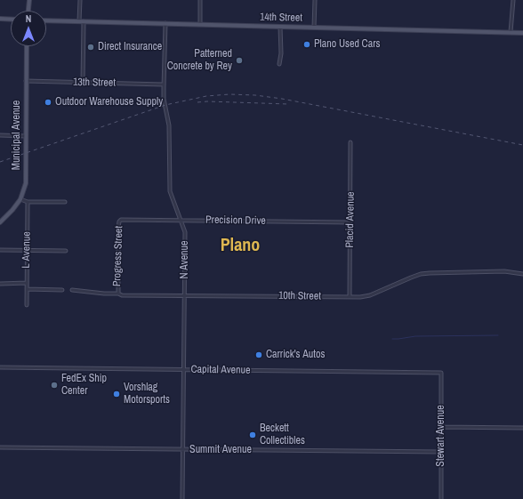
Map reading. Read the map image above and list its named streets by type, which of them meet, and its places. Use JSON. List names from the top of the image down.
{
  "streets": {
    "main road": ["14th Street", "Municipal Avenue"],
    "street": [
      "13th Street",
      "Placid Avenue",
      "Precision Drive",
      "L Avenue",
      "Progress Street",
      "N Avenue",
      "10th Street",
      "Capital Avenue",
      "Stewart Avenue",
      "Summit Avenue"
    ]
  },
  "crossings": [
    ["14th Street", "N Avenue"],
    ["13th Street", "Municipal Avenue"],
    ["13th Street", "N Avenue"],
    ["Placid Avenue", "Precision Drive"],
    ["Placid Avenue", "10th Street"],
    ["Precision Drive", "Progress Street"],
    ["Precision Drive", "N Avenue"],
    ["Progress Street", "10th Street"],
    ["N Avenue", "10th Street"],
    ["N Avenue", "Capital Avenue"],
    ["N Avenue", "Summit Avenue"],
    ["Capital Avenue", "Stewart Avenue"],
    ["Stewart Avenue", "Summit Avenue"]
  ],
  "districts": ["Plano"],
  "places": [
    "Plano Used Cars",
    "Direct Insurance",
    "Patterned Concrete by Rey",
    "Outdoor Warehouse Supply",
    "Carrick's Autos",
    "FedEx Ship Center",
    "Vorshlag Motorsports",
    "Beckett Collectibles"
  ],
  "north": "top"
}
